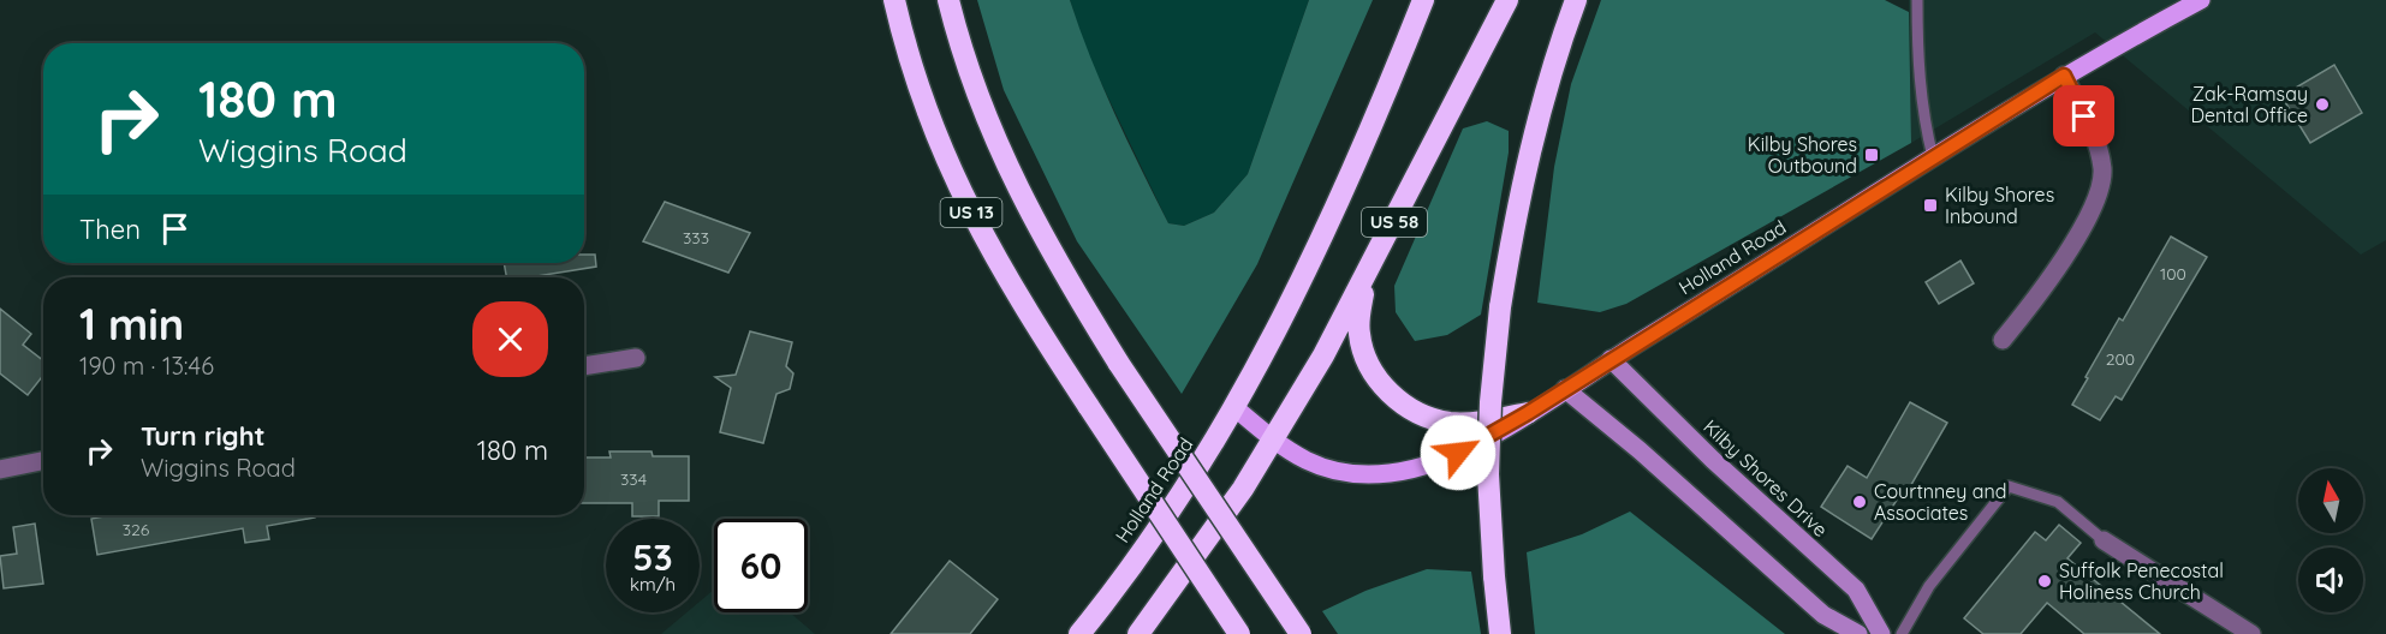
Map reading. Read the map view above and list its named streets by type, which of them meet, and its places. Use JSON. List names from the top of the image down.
{
  "streets": {
    "highway": ["US 13", "US 58", "Holland Road"],
    "street": ["Kilby Shores Drive"]
  },
  "crossings": [
    ["US 58", "Holland Road"],
    ["Holland Road", "Kilby Shores Drive"]
  ],
  "places": {
    "other": ["Zak-Ramsay Dental Office", "Courtnney and Associates", "Suffolk Penecostal Holiness Church"],
    "transit": ["Kilby Shores Outbound", "Kilby Shores Inbound"]
  },
  "house_numbers": [
    "333",
    "100",
    "200",
    "334",
    "326"
  ],
  "north": "top",
  "page": {
    "turn": ["180 m", "Wiggins Road"],
    "then": "Then",
    "heading": ["1 min", "190 m · 13:46"],
    "list": [
      {
        "name": "Turn right",
        "note": "Wiggins Road",
        "value": "180 m"
      }
    ],
    "speed": "53 km/h",
    "limit": "60"
  }
}
